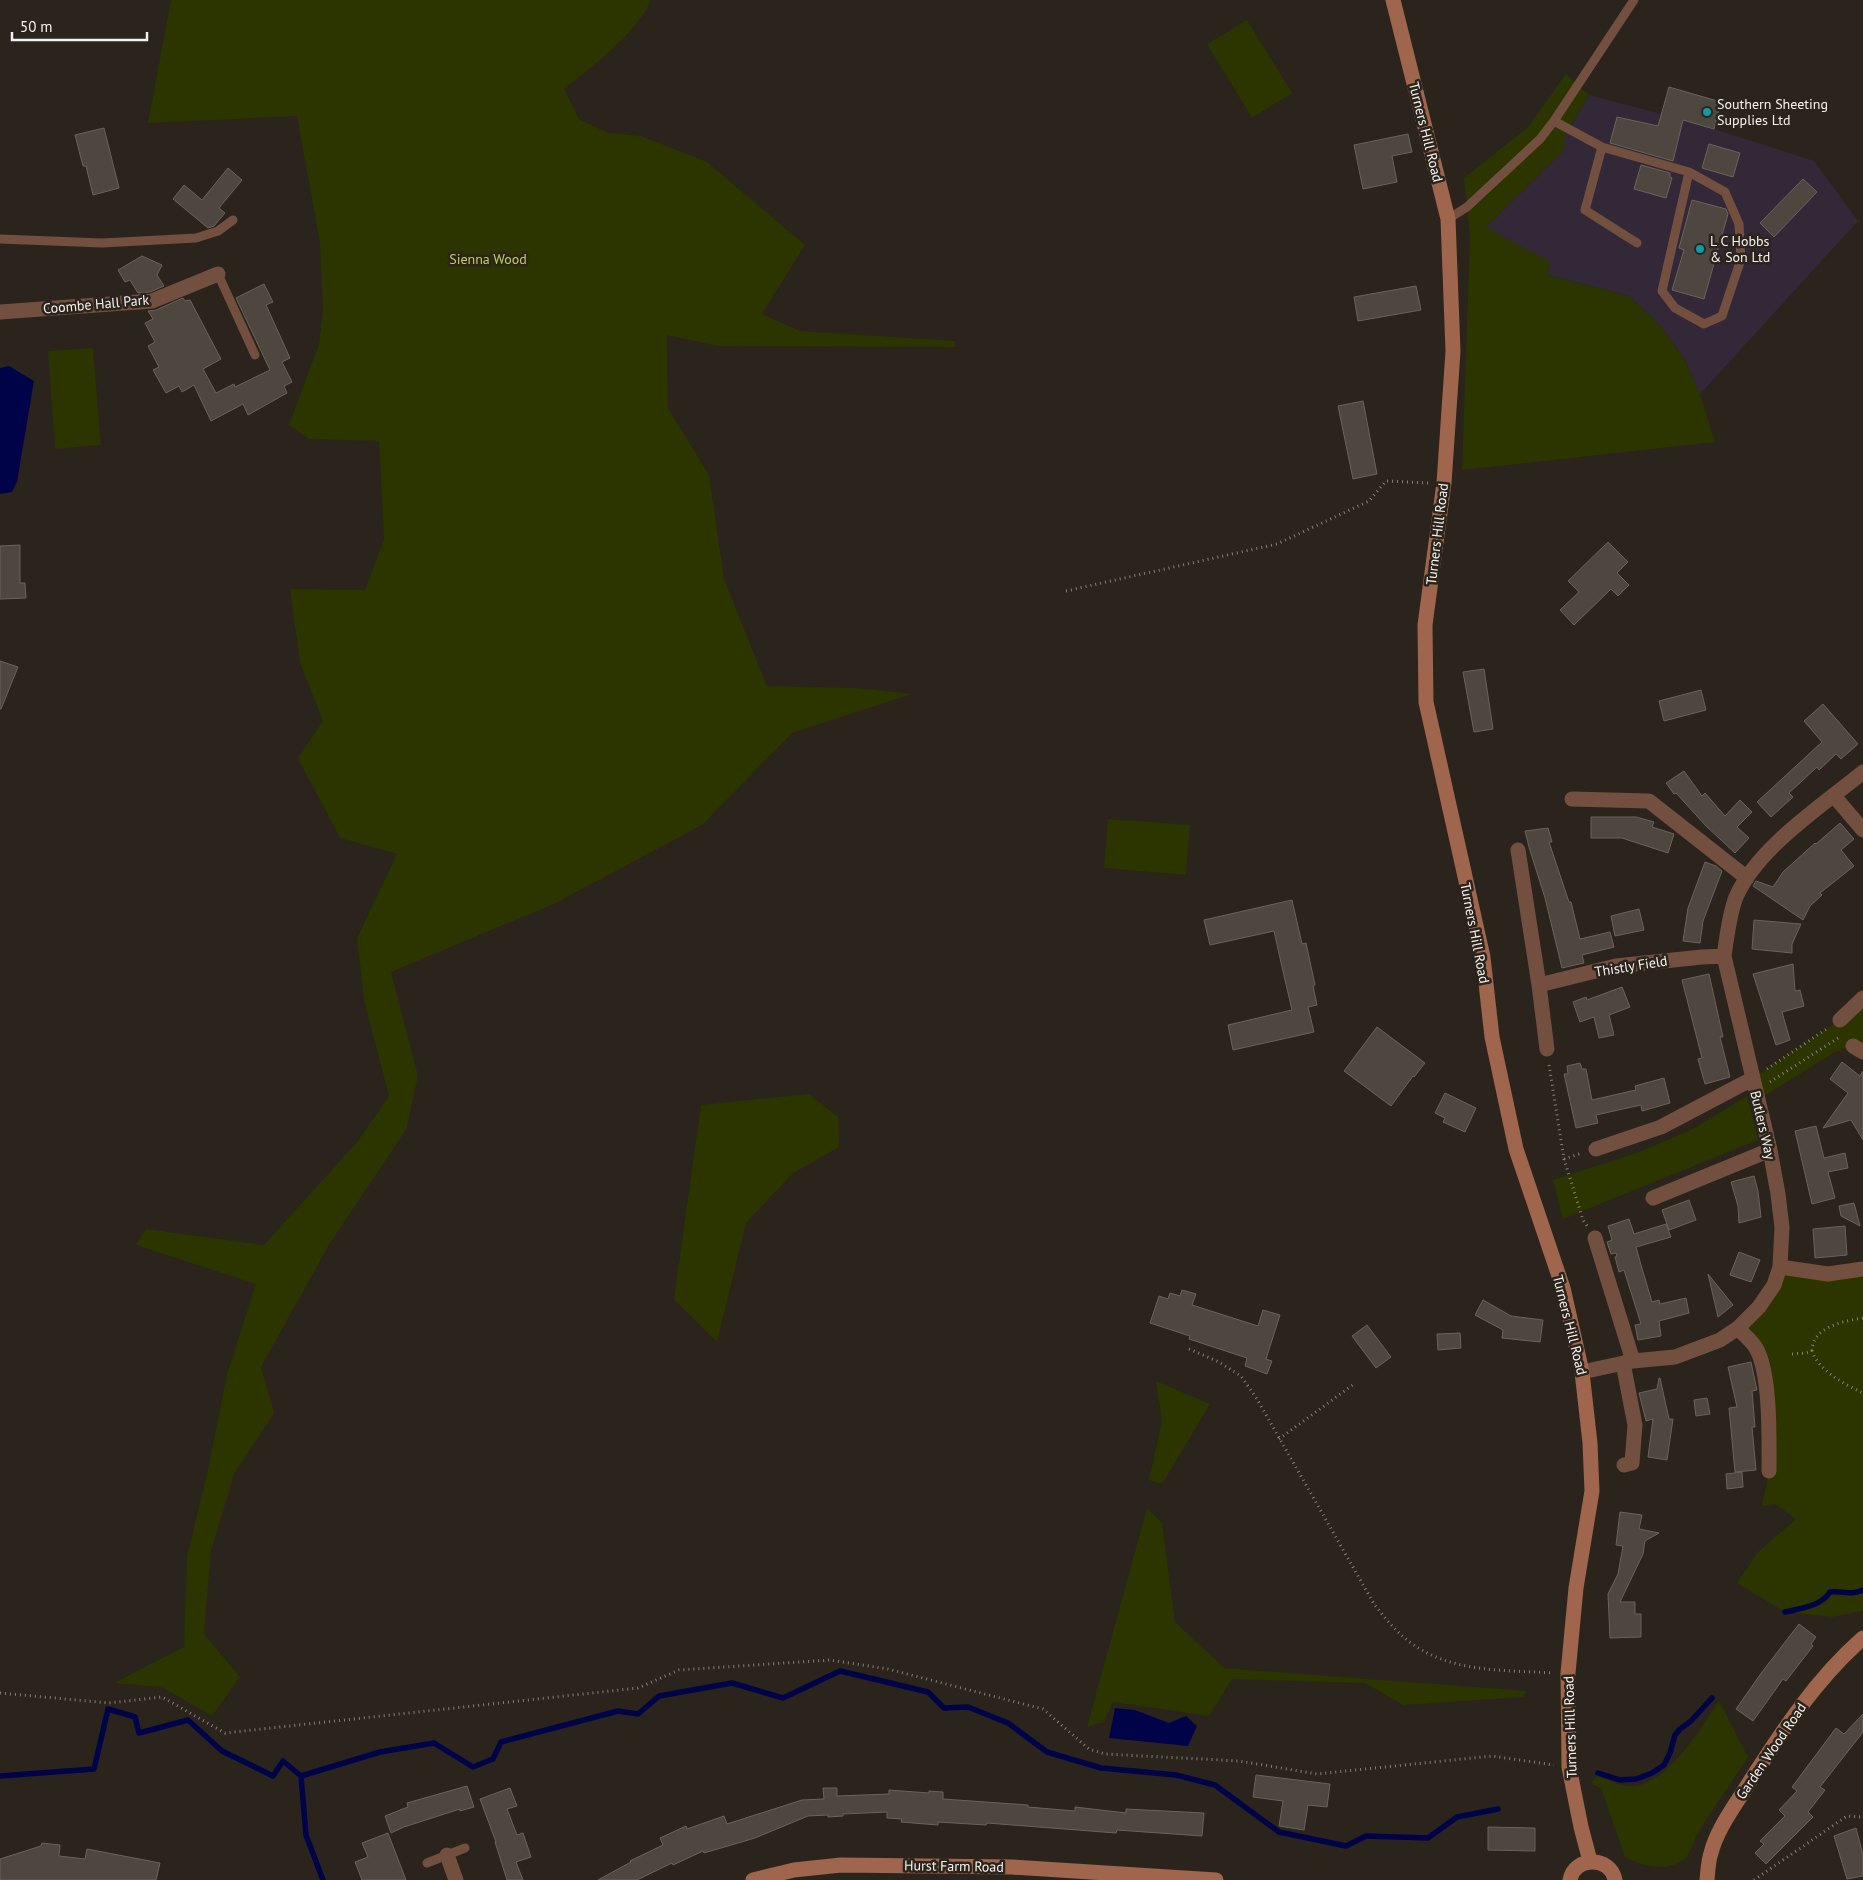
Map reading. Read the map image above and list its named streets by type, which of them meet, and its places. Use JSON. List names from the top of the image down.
{
  "streets": {
    "main road": ["Turners Hill Road", "Garden Wood Road", "Hurst Farm Road"],
    "street": ["Coombe Hall Park", "Thistly Field", "Butlers Way"]
  },
  "crossings": [
    ["Turners Hill Road", "Butlers Way"]
  ],
  "parks": ["Sienna Wood"],
  "places": ["Southern Sheeting Supplies Ltd", "L C Hobbs & Son Ltd"],
  "scale_bar": "50 m"
}
